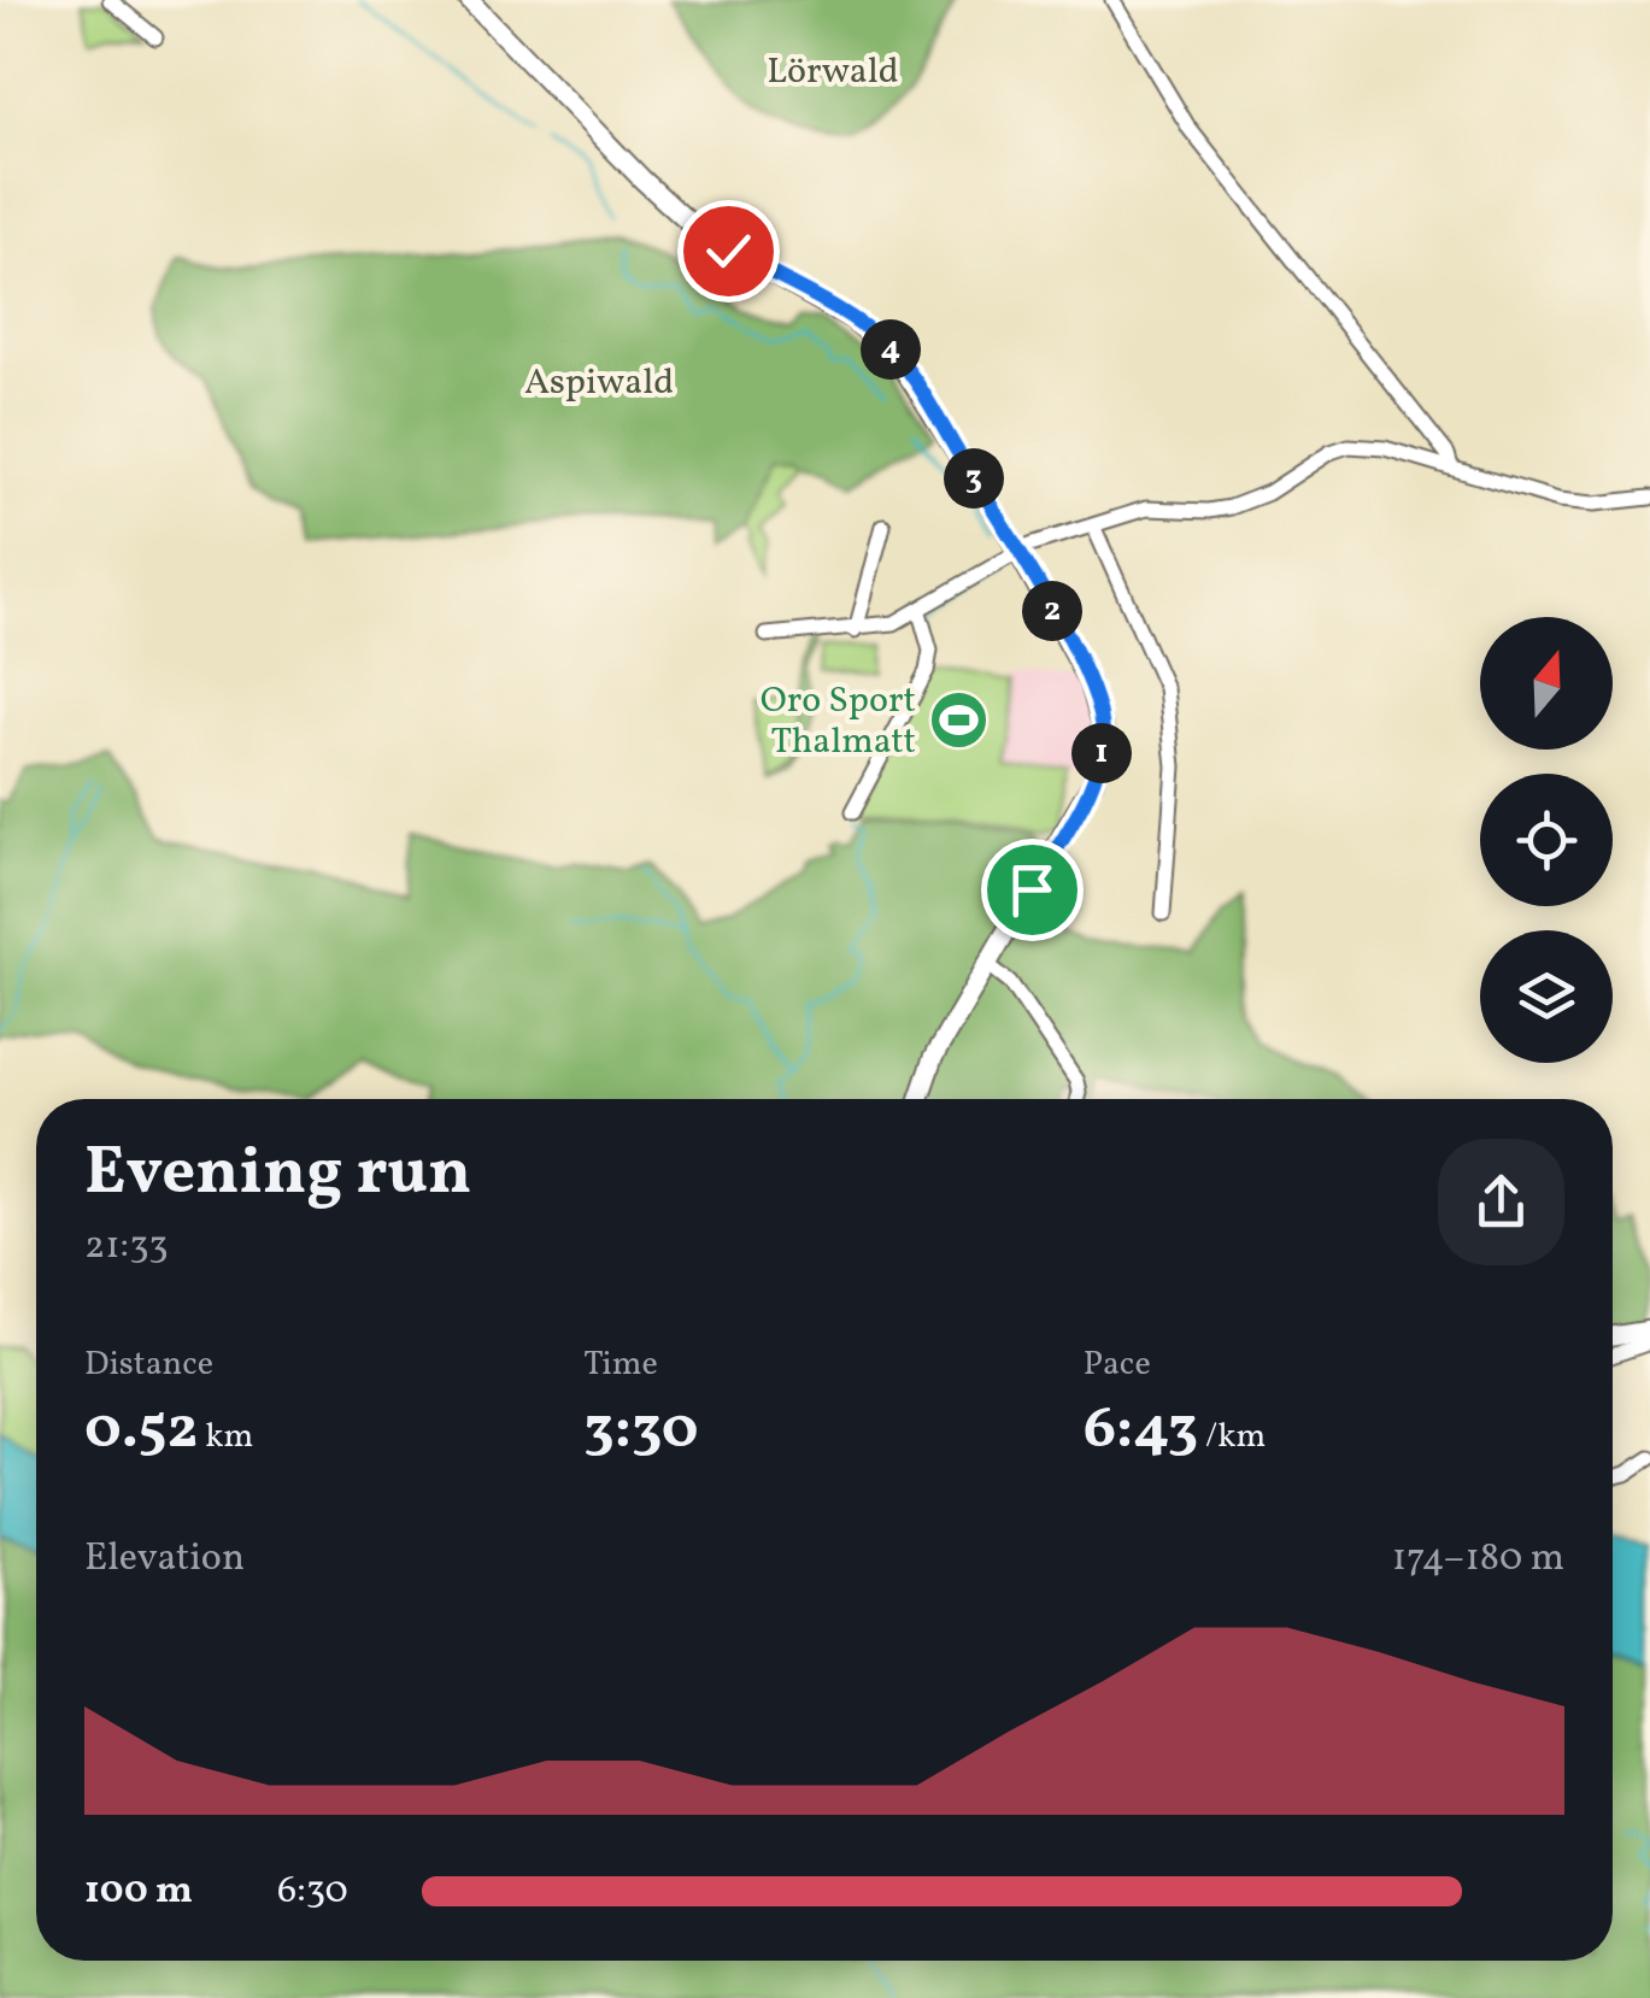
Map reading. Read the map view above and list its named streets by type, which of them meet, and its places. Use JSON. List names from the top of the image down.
{
  "parks": ["Lörwald", "Aspiwald"],
  "places": {
    "sports": ["Oro Sport Thalmatt"]
  },
  "north": "top",
  "page": {
    "pins": [
      "4",
      "3",
      "2",
      "1"
    ],
    "heading": ["Evening run", "21:33"],
    "stats": [
      ["Distance", "0.52 km"],
      ["Time", "3:30"],
      ["Pace", "6:43 /km"]
    ],
    "chart": ["Elevation", "174–180 m"],
    "list": [
      {
        "name": "100 m",
        "note": "6:30"
      }
    ]
  }
}
